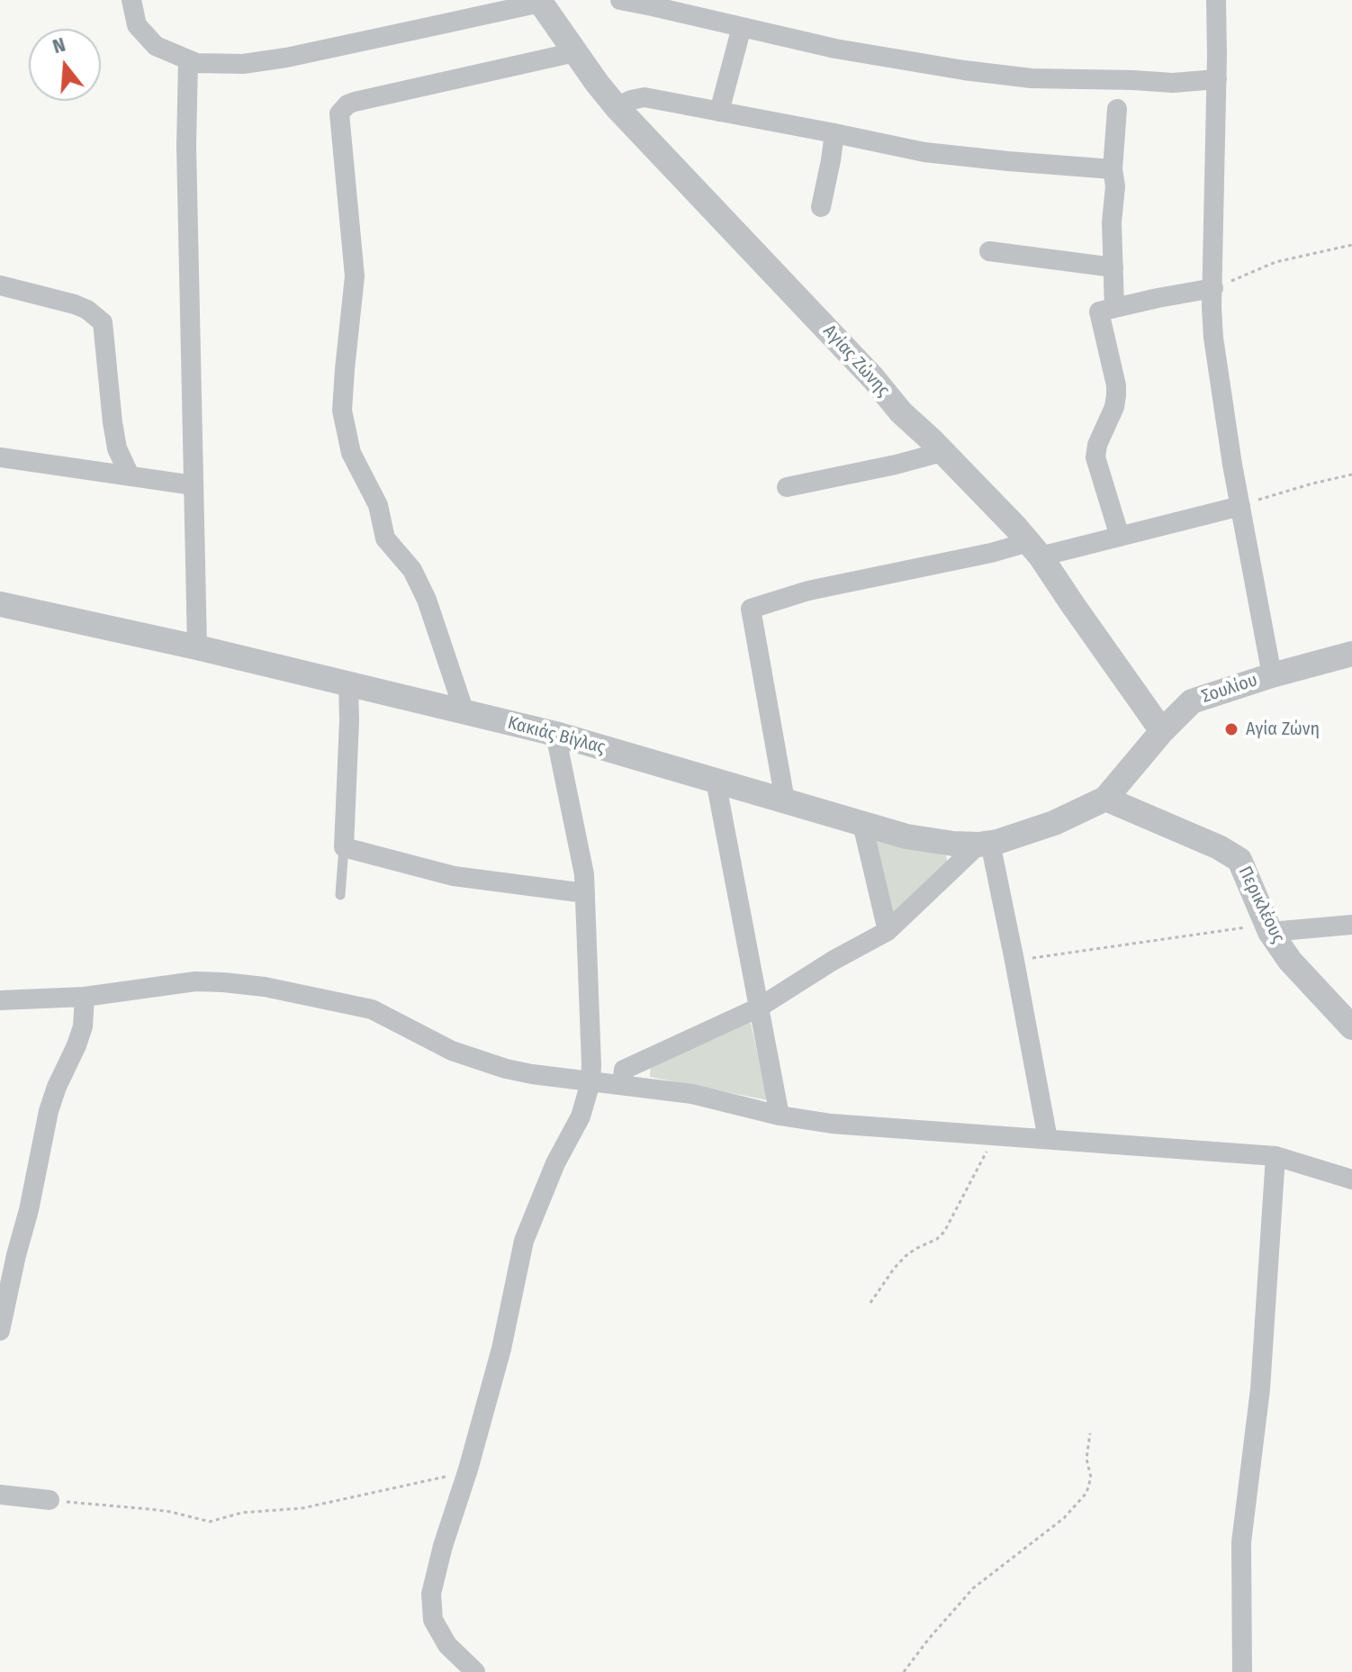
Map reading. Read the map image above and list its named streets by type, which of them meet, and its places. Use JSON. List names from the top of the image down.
{
  "streets": {
    "street": [
      "Αγίας Ζώνης",
      "Σουλίου",
      "Κακιάς Βίγλας",
      "Περικλέους"
    ]
  },
  "crossings": [
    ["Αγίας Ζώνης", "Σουλίου"],
    ["Σουλίου", "Κακιάς Βίγλας"],
    ["Σουλίου", "Περικλέους"],
    ["Κακιάς Βίγλας", "Περικλέους"]
  ],
  "places": ["Αγία Ζώνη"],
  "north": "top"
}
